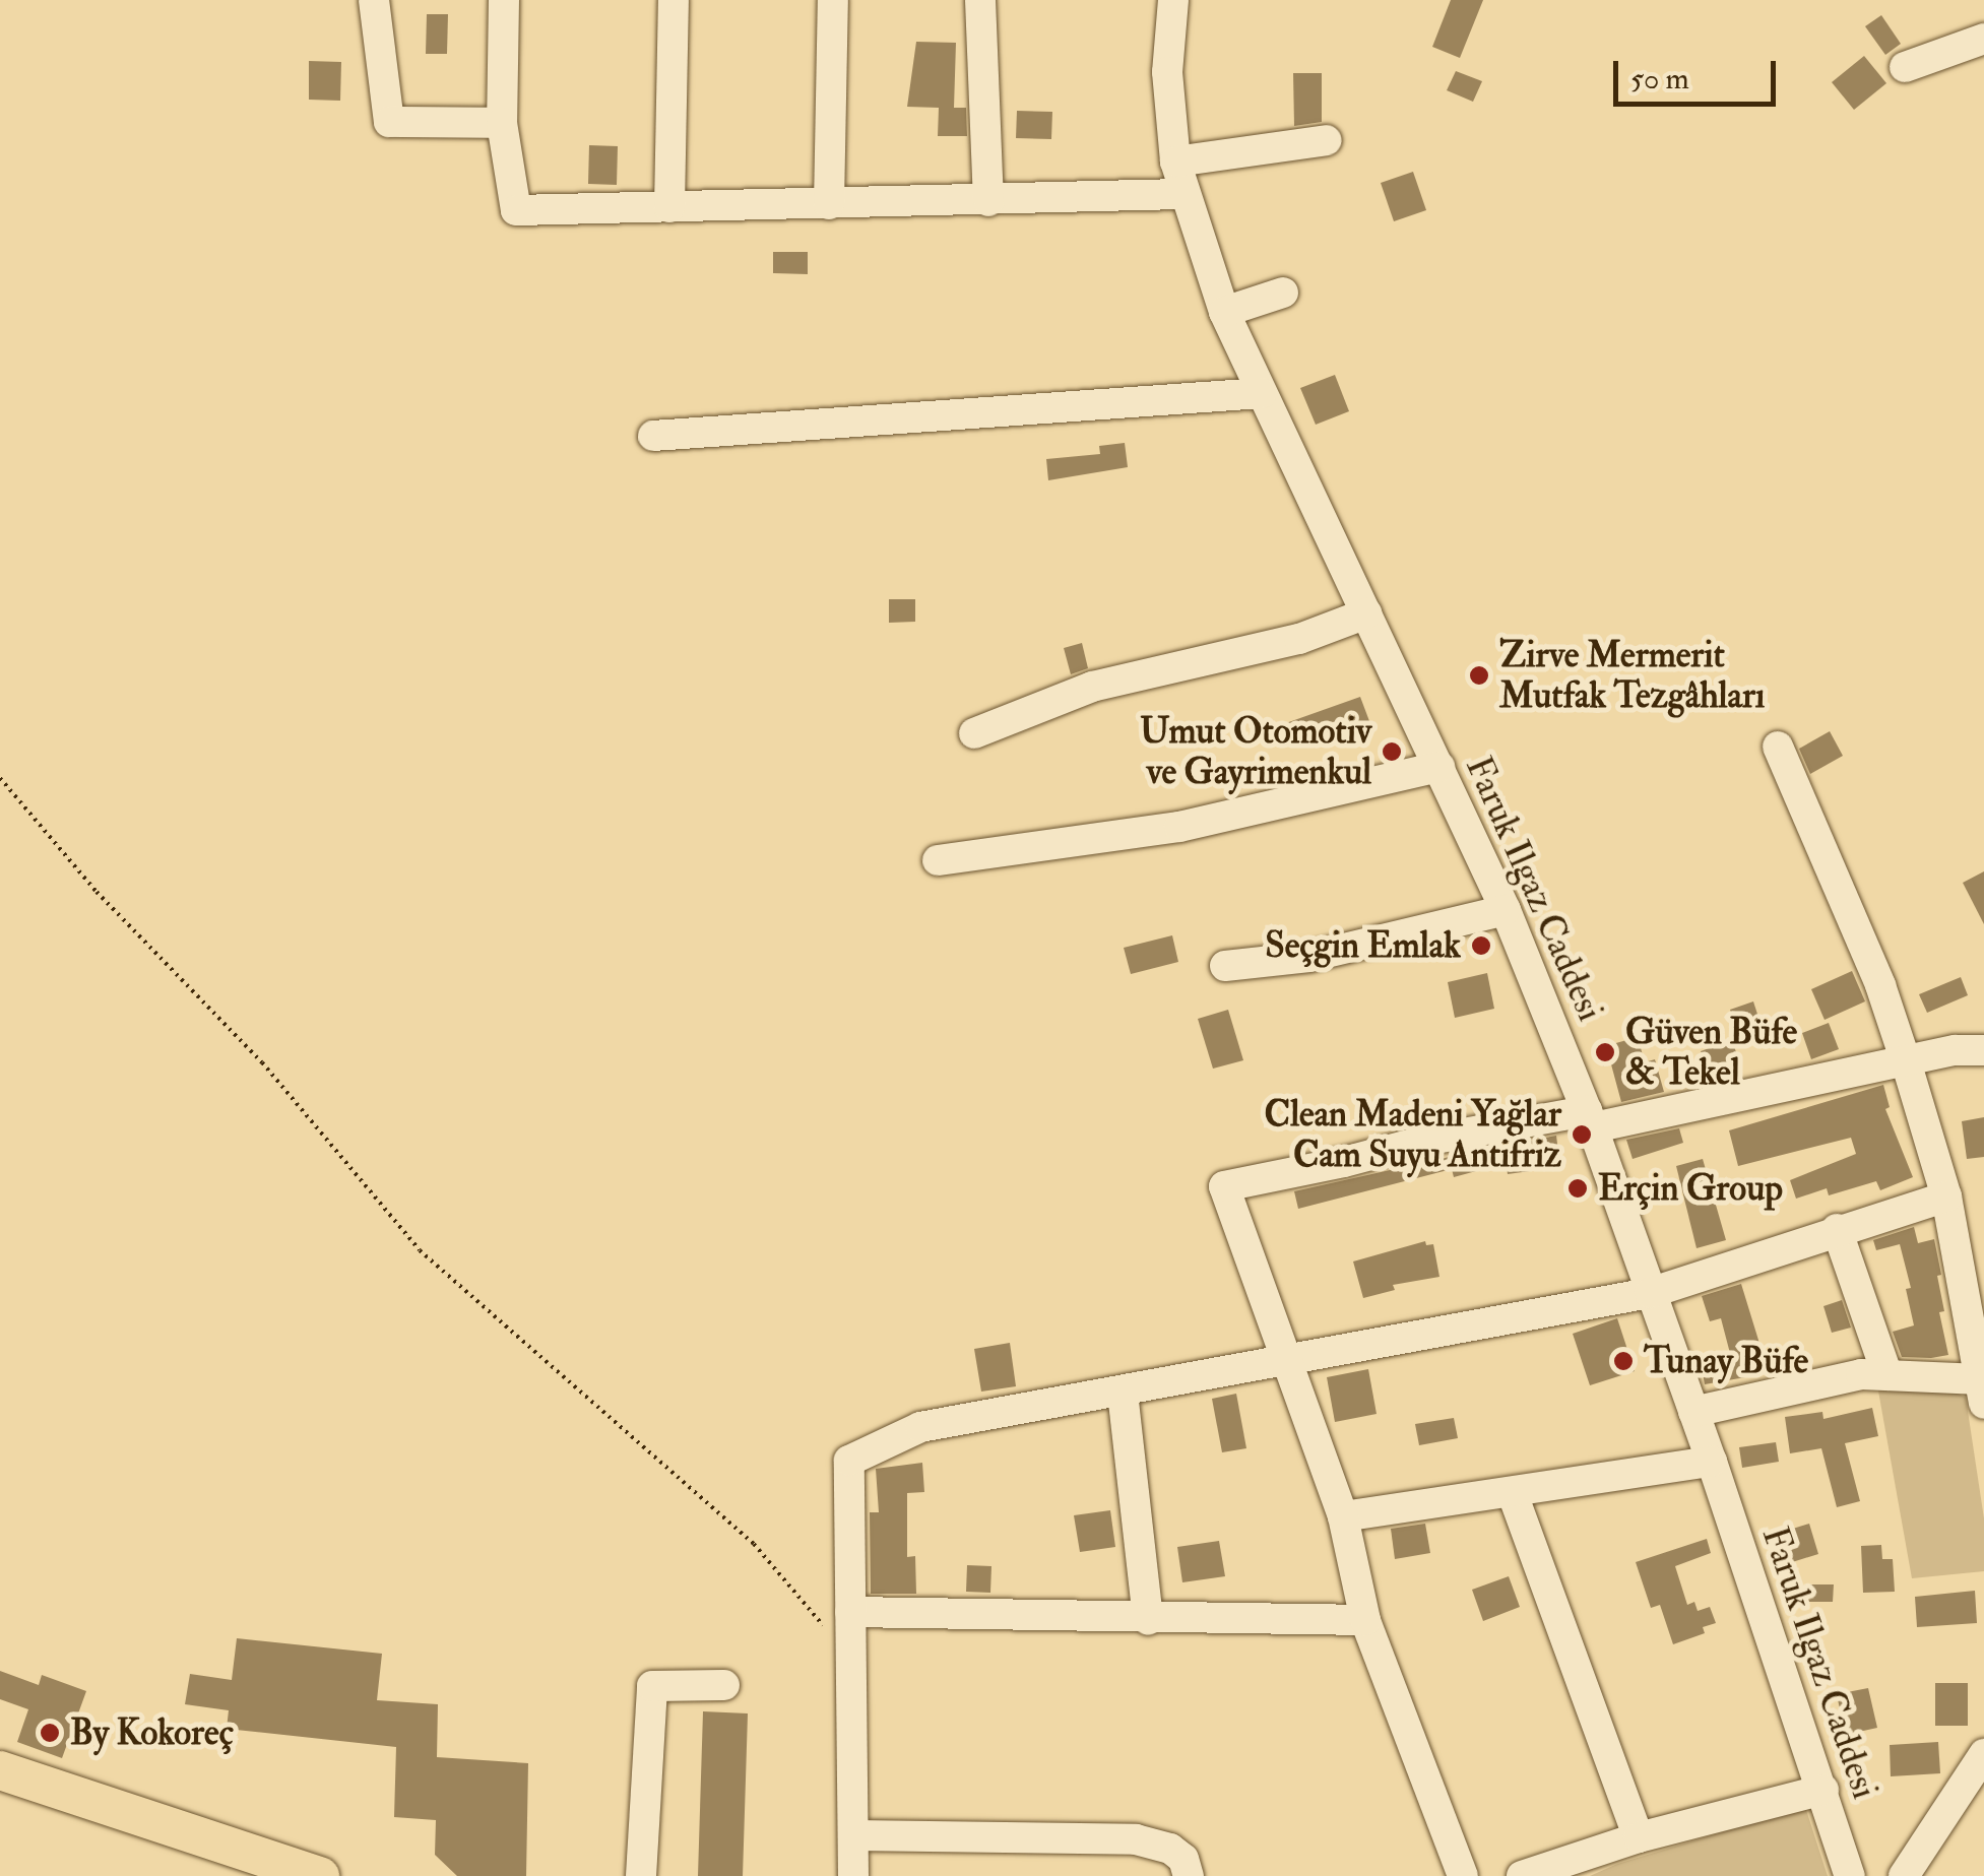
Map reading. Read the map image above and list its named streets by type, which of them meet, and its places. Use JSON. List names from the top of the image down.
{
  "streets": {
    "street": ["Faruk Ilgaz Caddesi"]
  },
  "places": [
    "Zirve Mermerit Mutfak Tezgâhları",
    "Umut Otomotiv ve Gayrimenkul",
    "Seçgin Emlak",
    "Güven Büfe & Tekel",
    "Clean Madeni Yağlar Cam Suyu Antifriz",
    "Erçin Group",
    "Tunay Büfe",
    "By Kokoreç"
  ],
  "scale_bar": "50 m"
}
